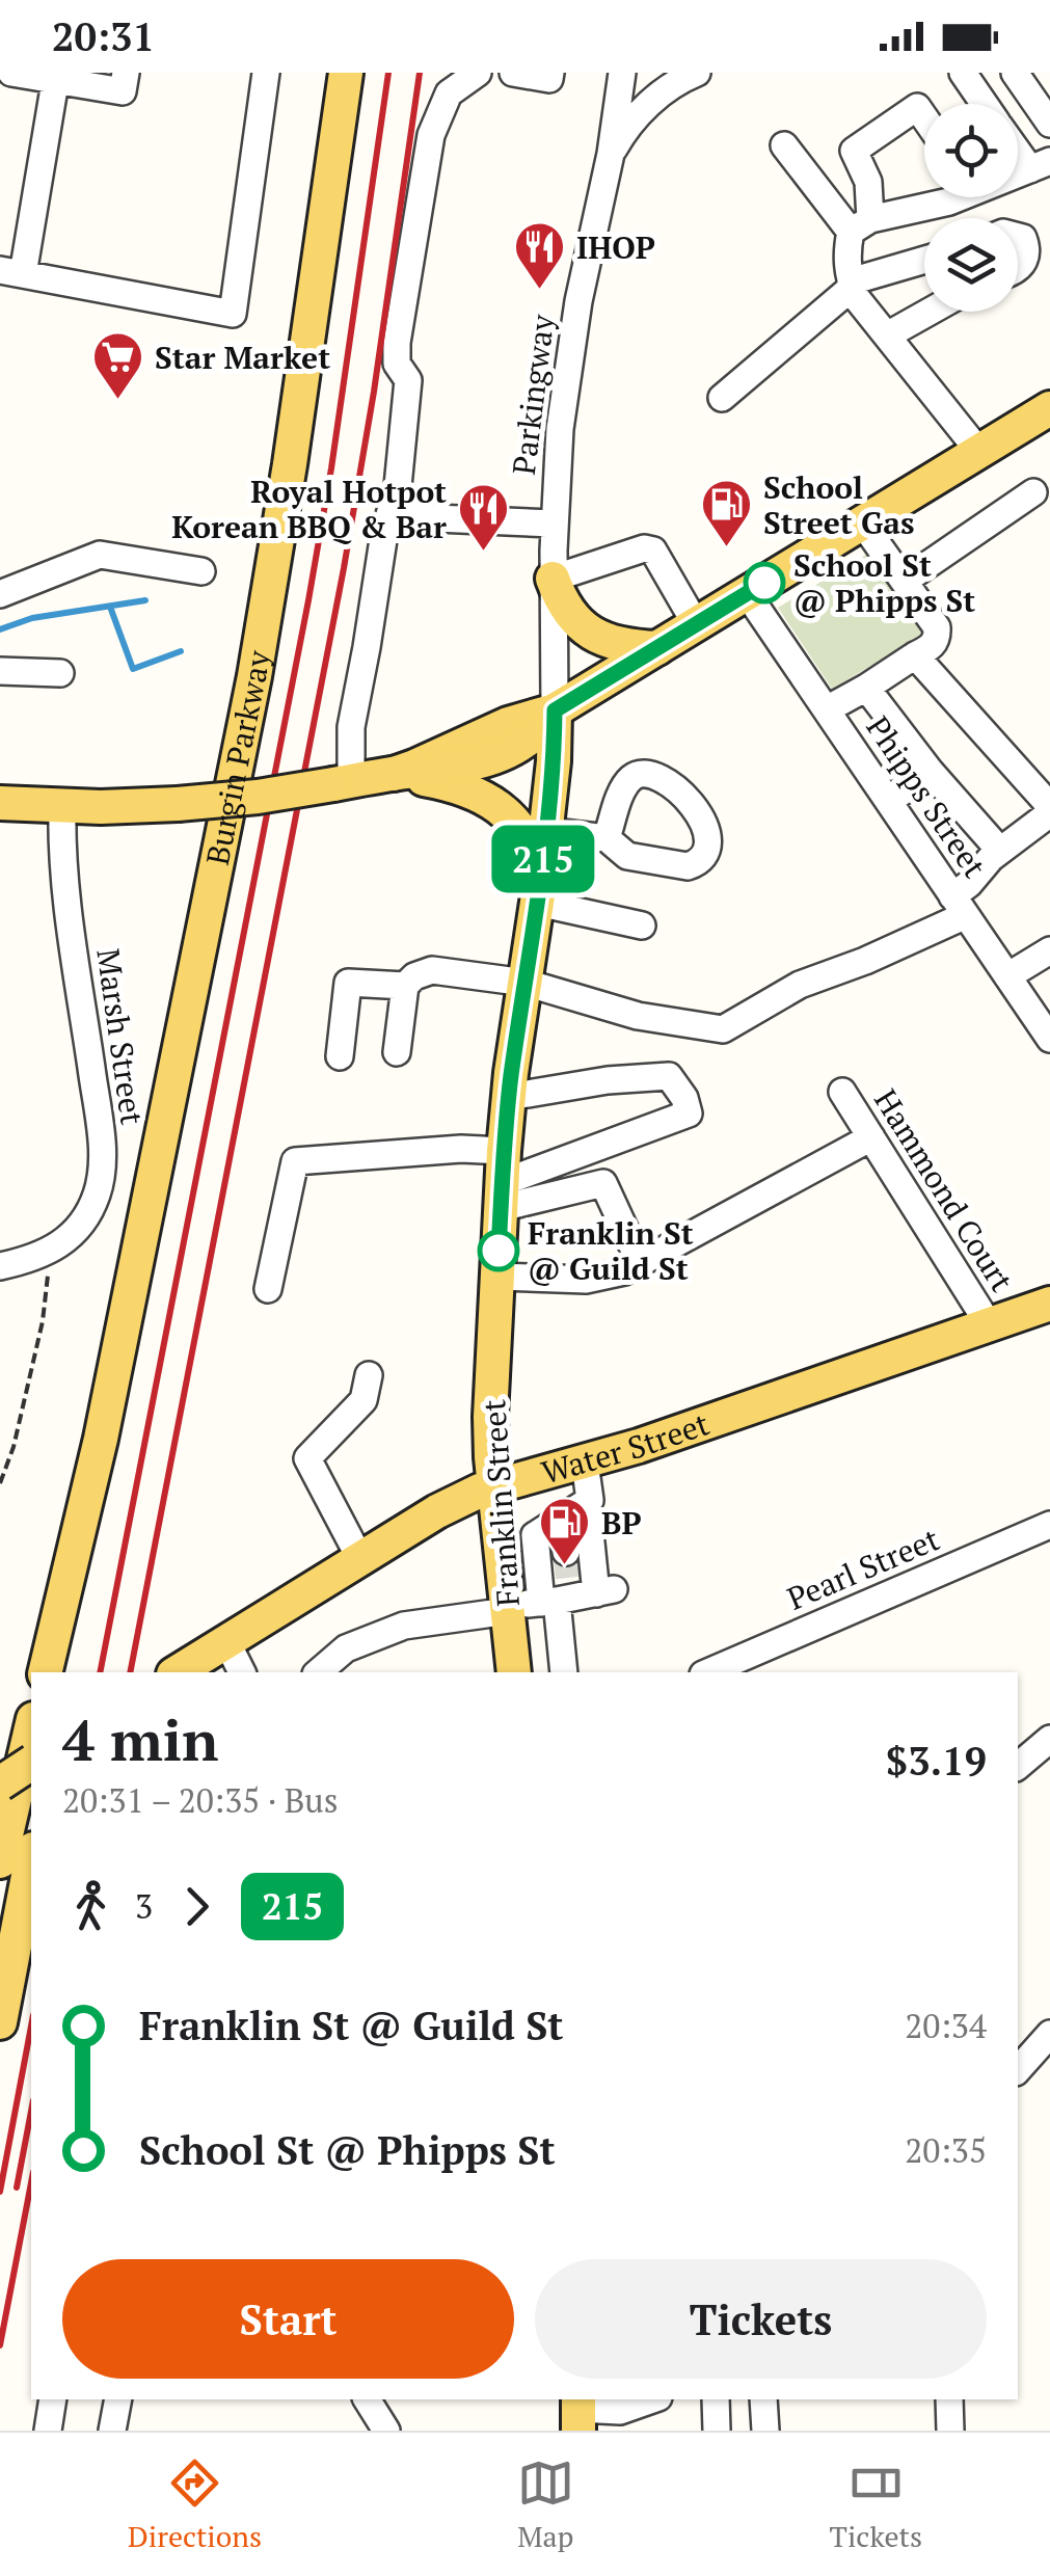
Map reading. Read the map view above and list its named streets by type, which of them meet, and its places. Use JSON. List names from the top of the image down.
{
  "streets": {
    "main road": ["Burgin Parkway", "Water Street", "Franklin Street"],
    "street": [
      "Parkingway",
      "Phipps Street",
      "Marsh Street",
      "Hammond Court",
      "Pearl Street"
    ]
  },
  "crossings": [
    ["Parkingway", "Franklin Street"],
    ["Hammond Court", "Water Street"],
    ["Water Street", "Franklin Street"]
  ],
  "places": {
    "restaurant": ["IHOP", "Royal Hotpot Korean BBQ & Bar"],
    "supermarket": ["Star Market"],
    "fuel station": ["School Street Gas", "BP"],
    "other": ["School St @ Phipps St", "Franklin St @ Guild St"]
  },
  "lines": ["bus line 215"],
  "page": {
    "status": "20:31",
    "on_map": "215",
    "heading": ["4 min", "20:31 – 20:35 · Bus", "$3.19"],
    "legs": ["3", "215"],
    "list": [
      {
        "name": "Franklin St @ Guild St",
        "value": "20:34"
      },
      {
        "name": "School St @ Phipps St",
        "value": "20:35"
      }
    ],
    "buttons": ["Start", "Tickets"],
    "tabs": ["Directions", "Map", "Tickets"]
  }
}
